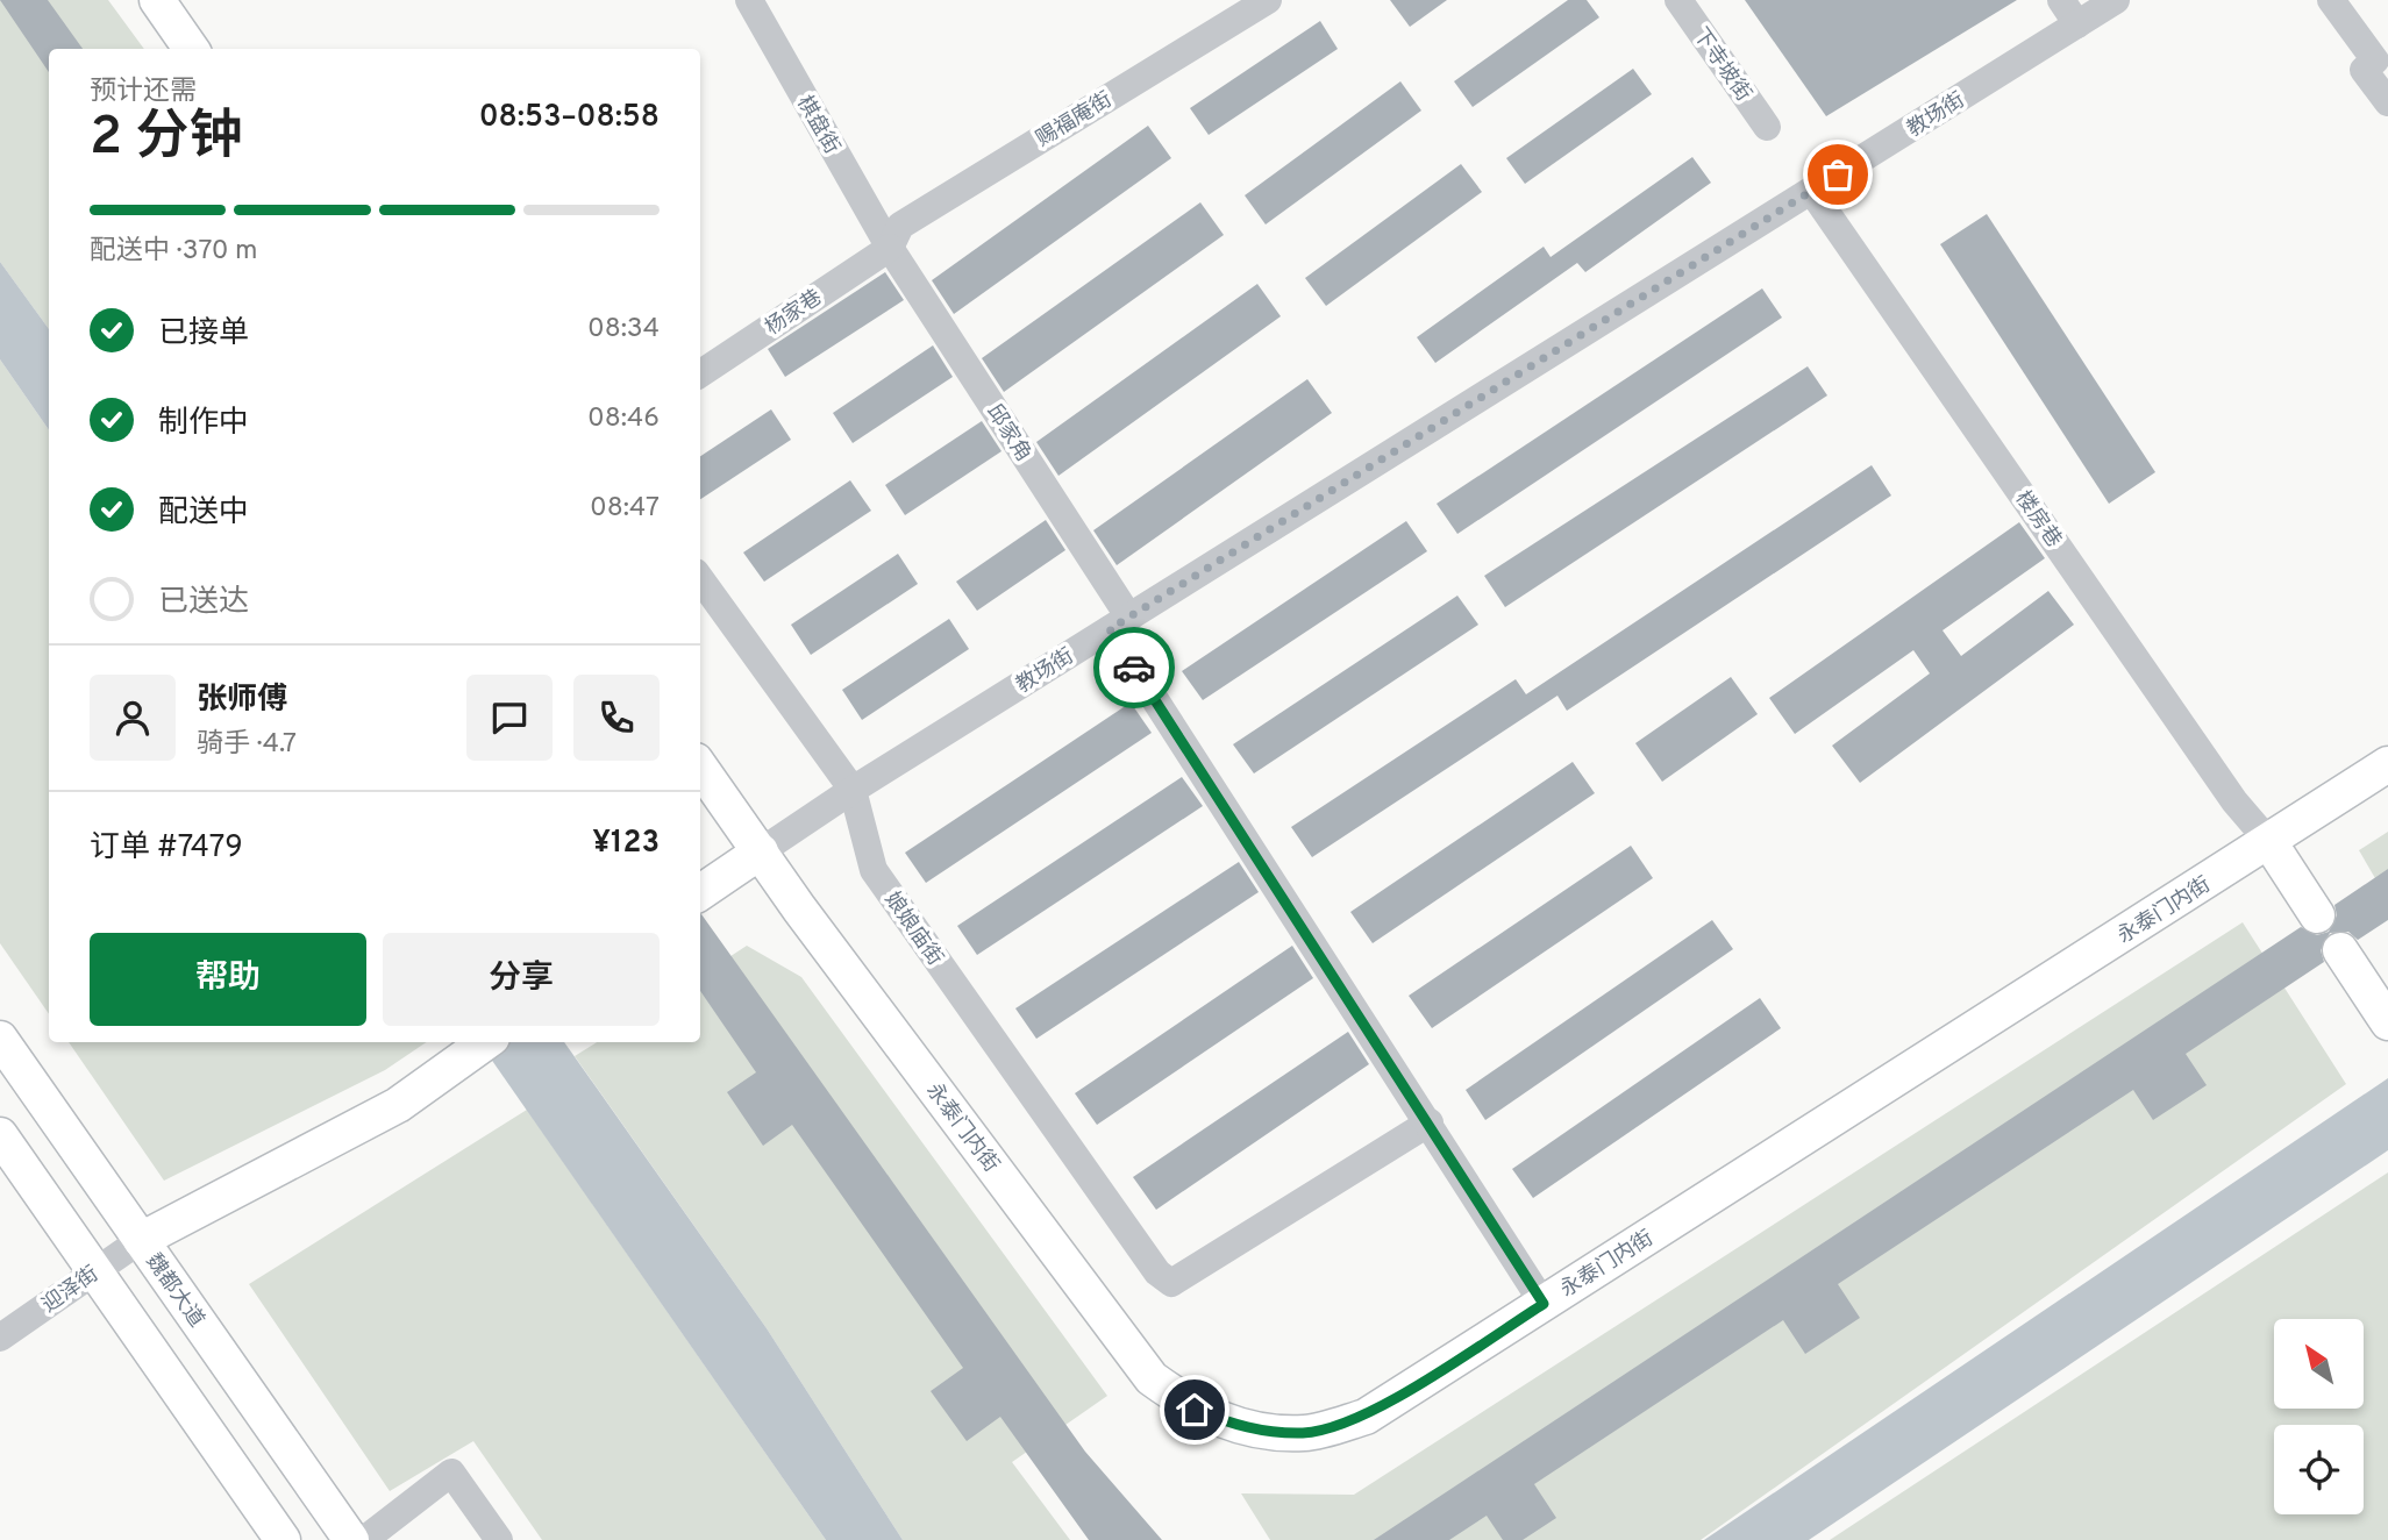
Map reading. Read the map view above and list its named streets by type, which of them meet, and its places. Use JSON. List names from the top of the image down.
{
  "streets": {
    "main road": ["永泰门内街", "魏都大道"],
    "street": [
      "下寺坡街",
      "教场街",
      "赐福庵街",
      "棋盘街",
      "杨家巷",
      "邱家角",
      "楼房巷",
      "娘娘庙街",
      "迎泽街"
    ]
  },
  "crossings": [
    ["教场街", "邱家角"],
    ["教场街", "楼房巷"],
    ["教场街", "永泰门内街"],
    ["教场街", "娘娘庙街"],
    ["赐福庵街", "棋盘街"],
    ["赐福庵街", "杨家巷"],
    ["赐福庵街", "邱家角"],
    ["棋盘街", "杨家巷"],
    ["棋盘街", "邱家角"],
    ["杨家巷", "邱家角"],
    ["邱家角", "永泰门内街"],
    ["邱家角", "娘娘庙街"],
    ["楼房巷", "永泰门内街"],
    ["迎泽街", "魏都大道"]
  ],
  "north": "top left",
  "page": {
    "heading": ["2 分钟", "预计还需", "08:53–08:58"],
    "panel": [
      "张师傅",
      "骑手 · 4.7",
      "订单 #7479",
      "¥123"
    ],
    "bar": "配送中 · 370 m",
    "list": [
      ["已接单", "08:34"],
      ["制作中", "08:46"],
      ["配送中", "08:47"],
      "已送达"
    ],
    "buttons": ["帮助", "分享"]
  }
}
